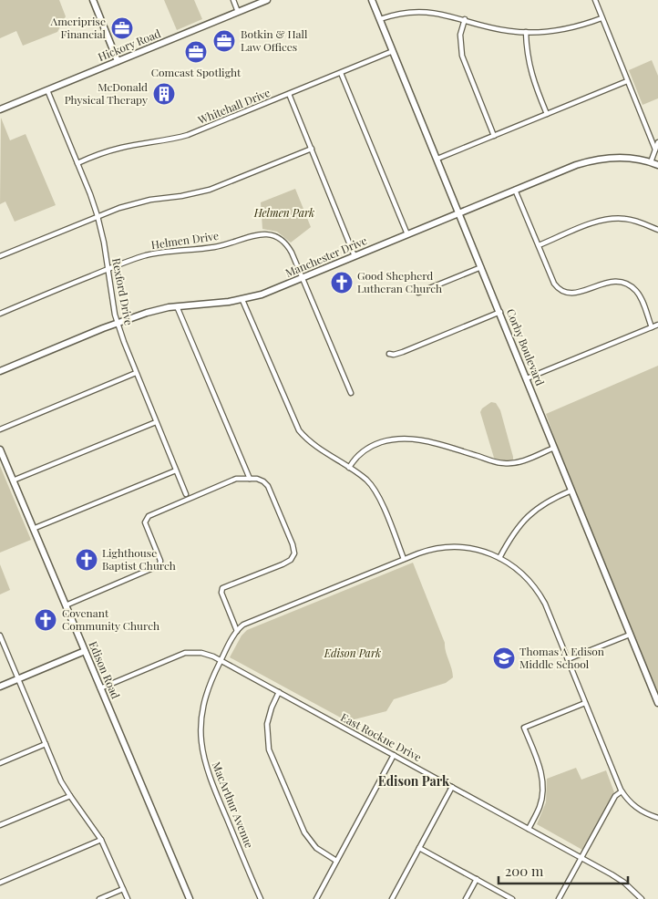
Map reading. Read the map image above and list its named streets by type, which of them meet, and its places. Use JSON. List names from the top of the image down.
{
  "streets": {
    "street": [
      "Hickory Road",
      "Whitehall Drive",
      "Helmen Drive",
      "Manchester Drive",
      "Rexford Drive",
      "Corby Boulevard",
      "Edison Road",
      "East Rockne Drive",
      "MacArthur Avenue"
    ]
  },
  "crossings": [
    ["Hickory Road", "Rexford Drive"],
    ["Whitehall Drive", "Rexford Drive"],
    ["Whitehall Drive", "Corby Boulevard"],
    ["Helmen Drive", "Manchester Drive"],
    ["Helmen Drive", "Rexford Drive"],
    ["Manchester Drive", "Rexford Drive"],
    ["Manchester Drive", "Corby Boulevard"],
    ["Edison Road", "East Rockne Drive"],
    ["East Rockne Drive", "MacArthur Avenue"]
  ],
  "districts": ["Edison Park"],
  "parks": ["Helmen Park", "Edison Park"],
  "places": {
    "office": ["Ameriprise Financial", "Botkin & Hall Law Offices", "Comcast Spotlight"],
    "building": ["McDonald Physical Therapy"],
    "church": ["Good Shepherd Lutheran Church", "Lighthouse Baptist Church", "Covenant Community Church"],
    "school or university": ["Thomas A Edison Middle School"]
  },
  "scale_bar": "200 m"
}
